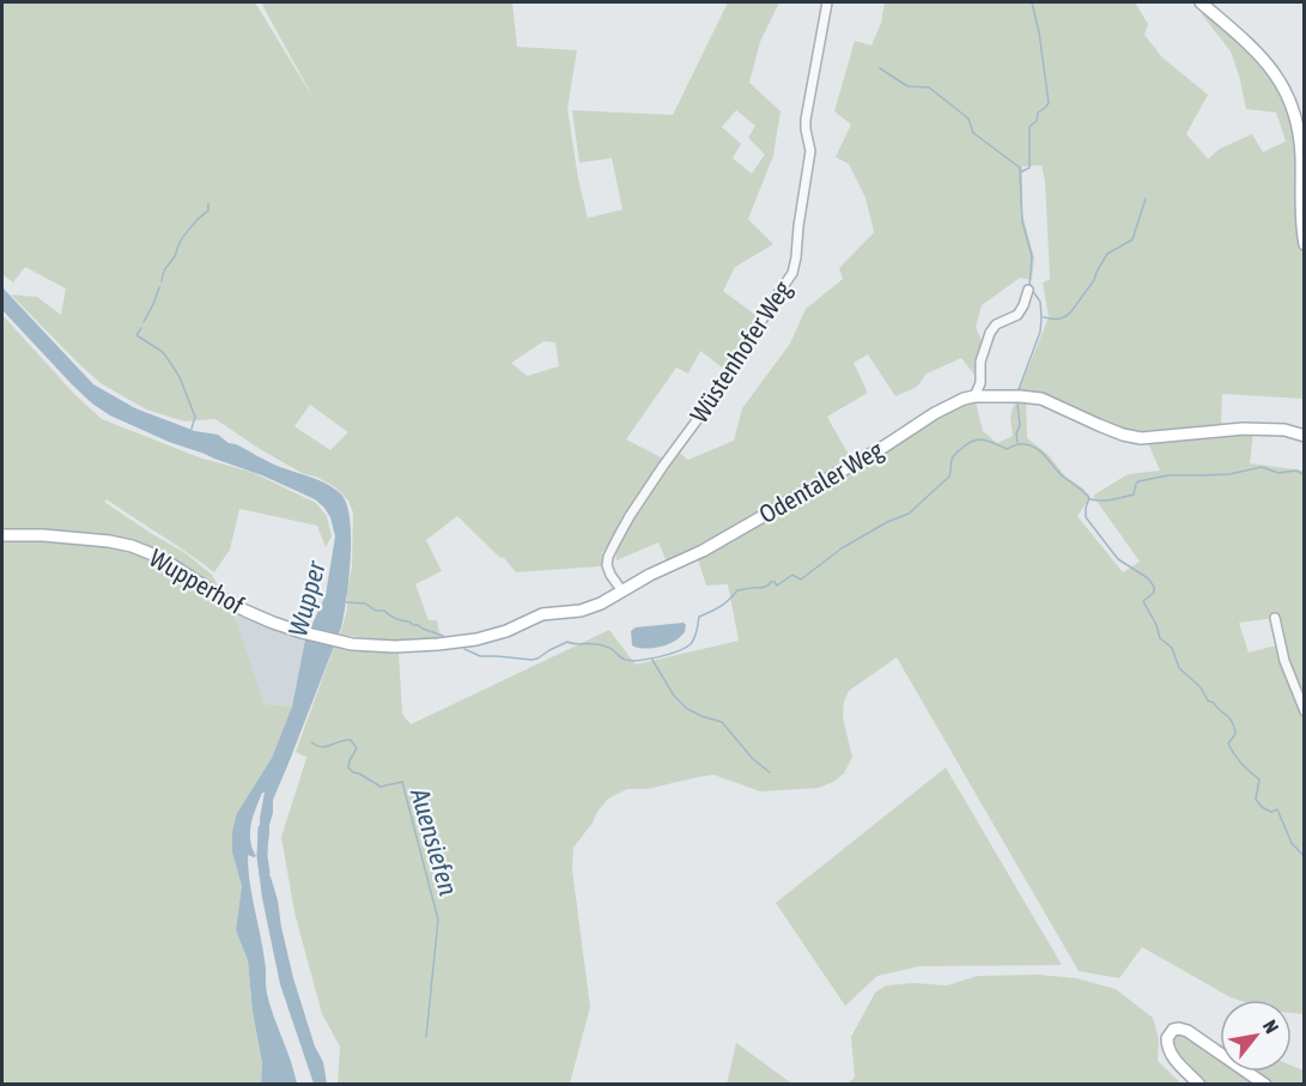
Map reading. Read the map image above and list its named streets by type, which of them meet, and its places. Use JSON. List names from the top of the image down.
{
  "streets": {
    "main road": ["Odentaler Weg", "Wupperhof"],
    "street": ["Wüstenhofer Weg"]
  },
  "crossings": [
    ["Wüstenhofer Weg", "Odentaler Weg"],
    ["Odentaler Weg", "Wupperhof"]
  ],
  "water": ["Wupper", "Auensiefen"],
  "north": "top right"
}
